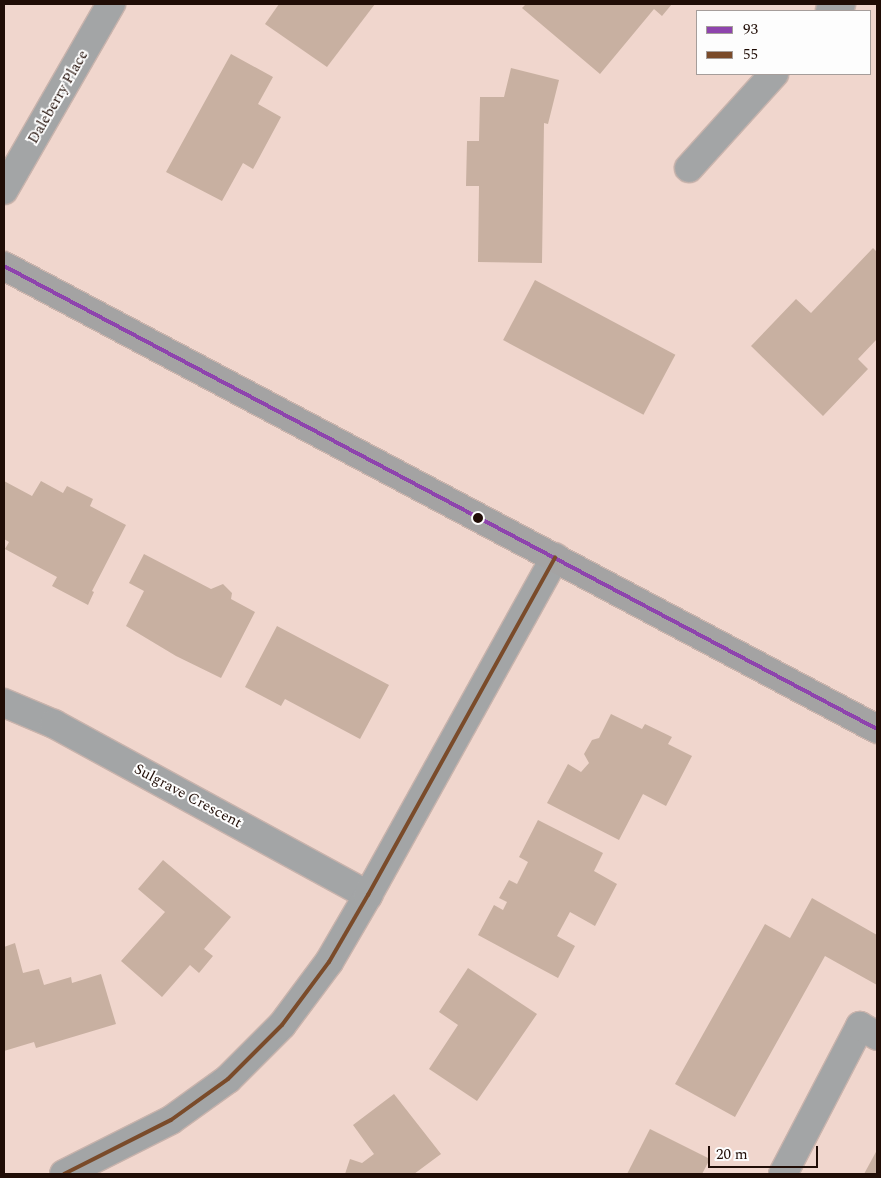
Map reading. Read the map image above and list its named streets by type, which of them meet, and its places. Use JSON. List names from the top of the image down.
{
  "streets": {
    "street": ["Daleberry Place", "Sulgrave Crescent"]
  },
  "lines": ["transit line 93", "transit line 55"],
  "legend": ["93", "55"],
  "scale_bar": "20 m"
}
